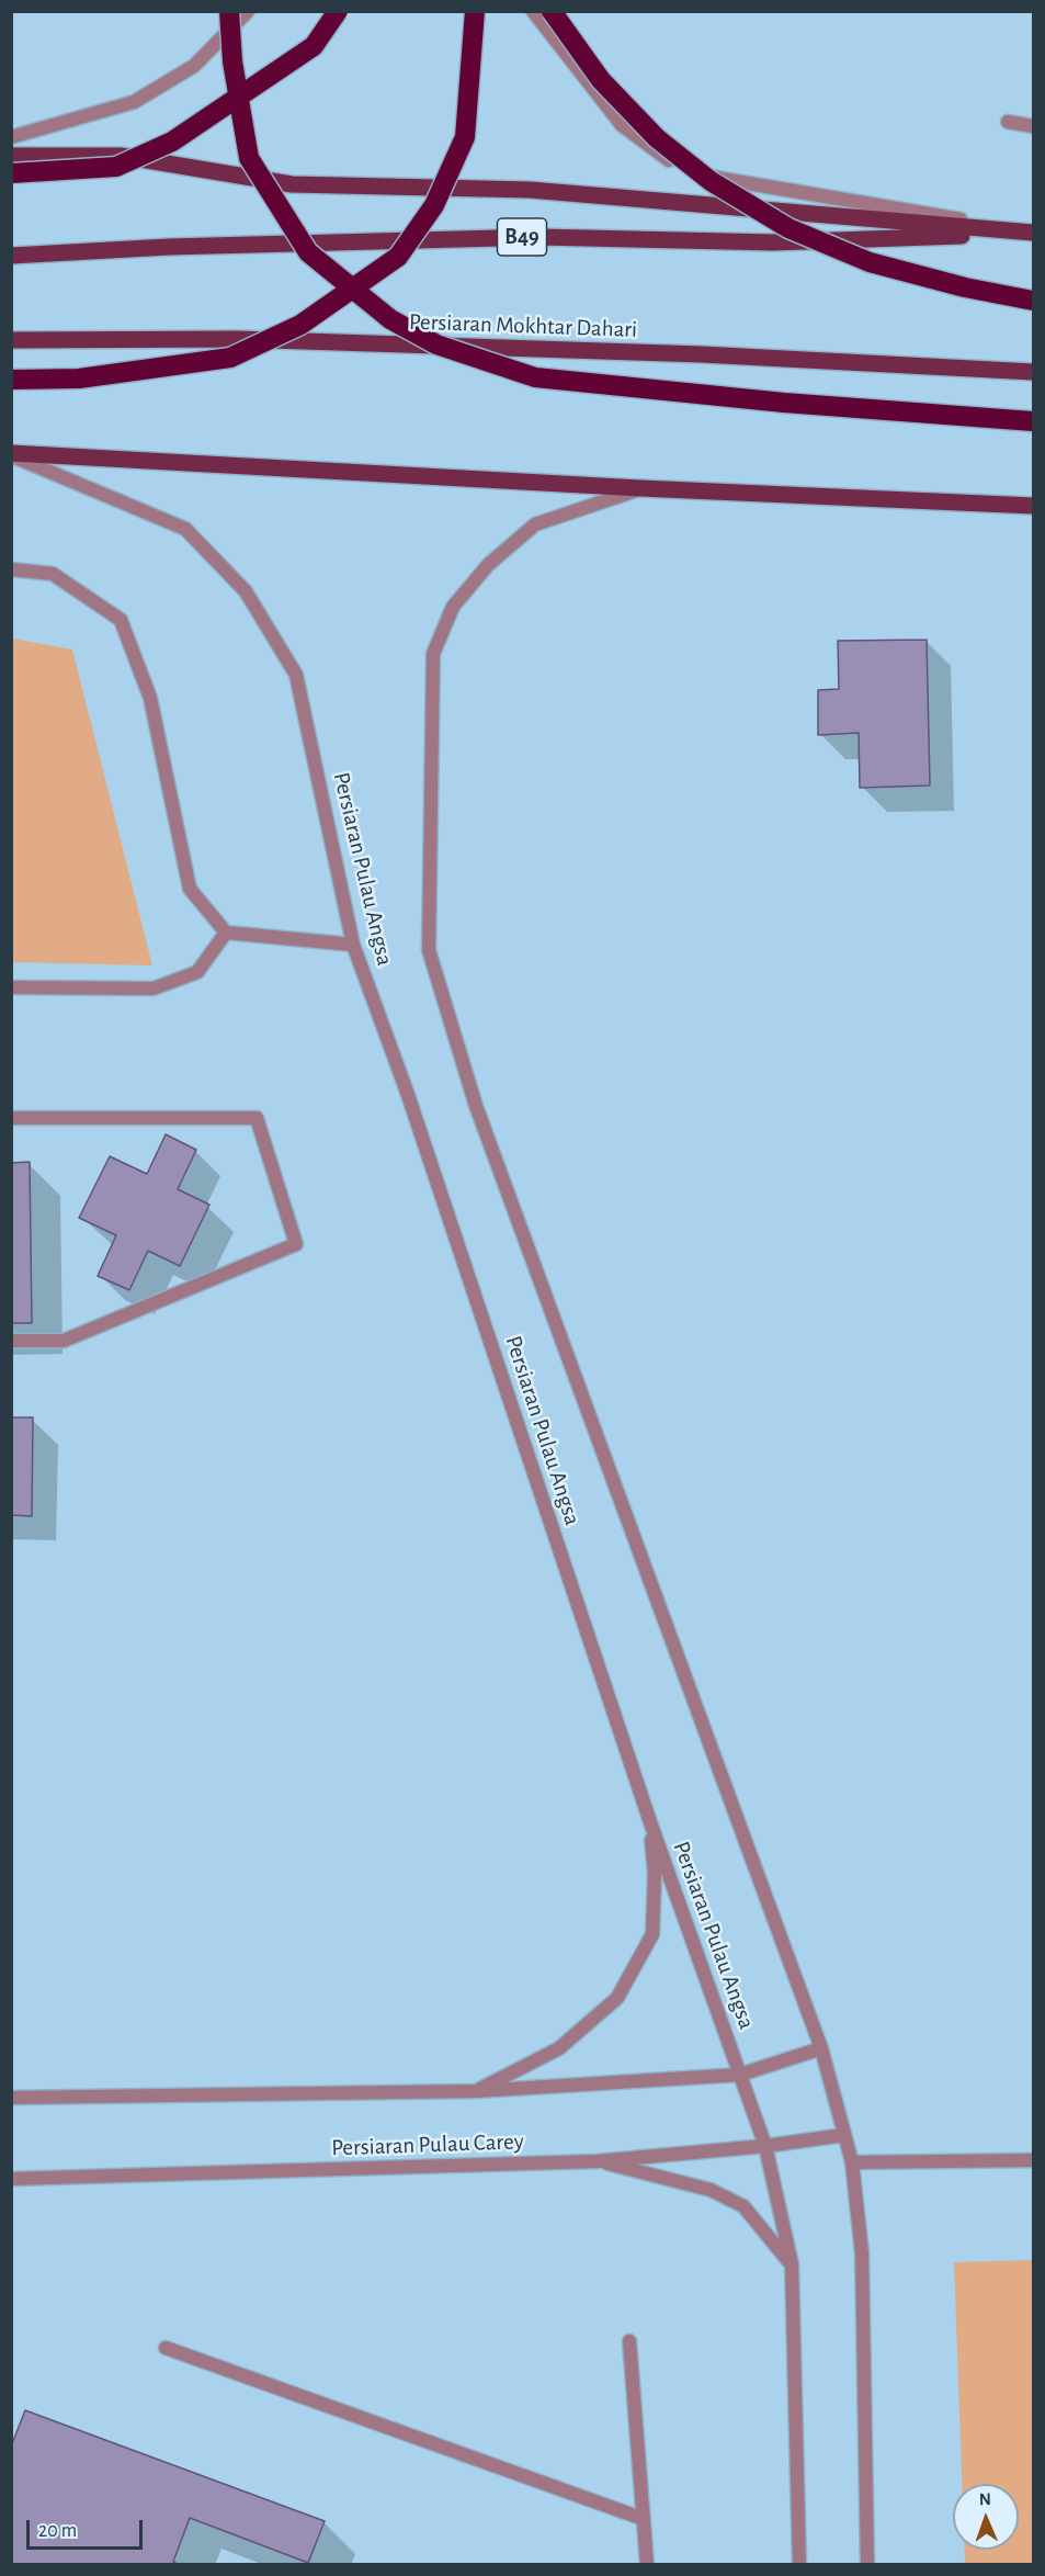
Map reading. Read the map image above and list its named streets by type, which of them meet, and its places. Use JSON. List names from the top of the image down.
{
  "streets": {
    "main road": ["B49", "Persiaran Mokhtar Dahari"],
    "street": ["Persiaran Pulau Angsa", "Persiaran Pulau Carey"]
  },
  "crossings": [
    ["Persiaran Pulau Angsa", "Persiaran Pulau Carey"]
  ],
  "scale_bar": "20 m",
  "north": "top"
}
